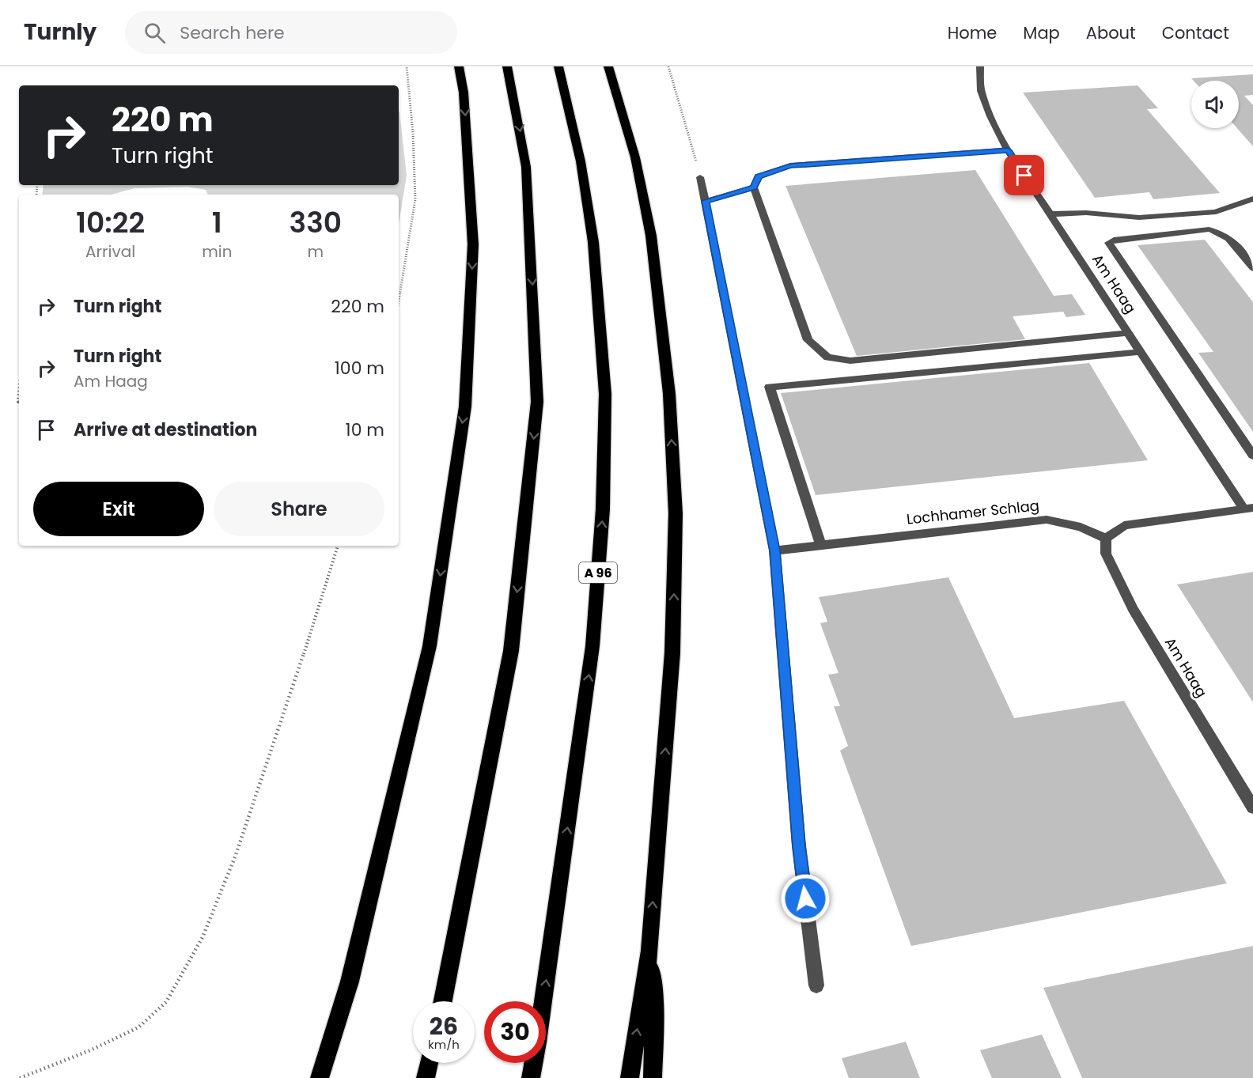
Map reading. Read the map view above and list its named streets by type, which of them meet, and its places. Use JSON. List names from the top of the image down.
{
  "streets": {
    "highway": ["A 96"],
    "street": ["Am Haag", "Lochhamer Schlag"]
  },
  "crossings": [
    ["Am Haag", "Lochhamer Schlag"]
  ],
  "page": {
    "header": "Turnly",
    "search": "Search here",
    "nav": [
      "Home",
      "Map",
      "About",
      "Contact"
    ],
    "turn": ["220 m", "Turn right"],
    "eta": [
      "10:22",
      "Arrival",
      "1",
      "min",
      "330",
      "m"
    ],
    "list": [
      {
        "name": "Turn right",
        "value": "220 m"
      },
      {
        "name": "Turn right",
        "note": "Am Haag",
        "value": "100 m"
      },
      {
        "name": "Arrive at destination",
        "value": "10 m"
      }
    ],
    "buttons": ["Exit", "Share"],
    "speed": "26 km/h",
    "limit": "30"
  }
}
